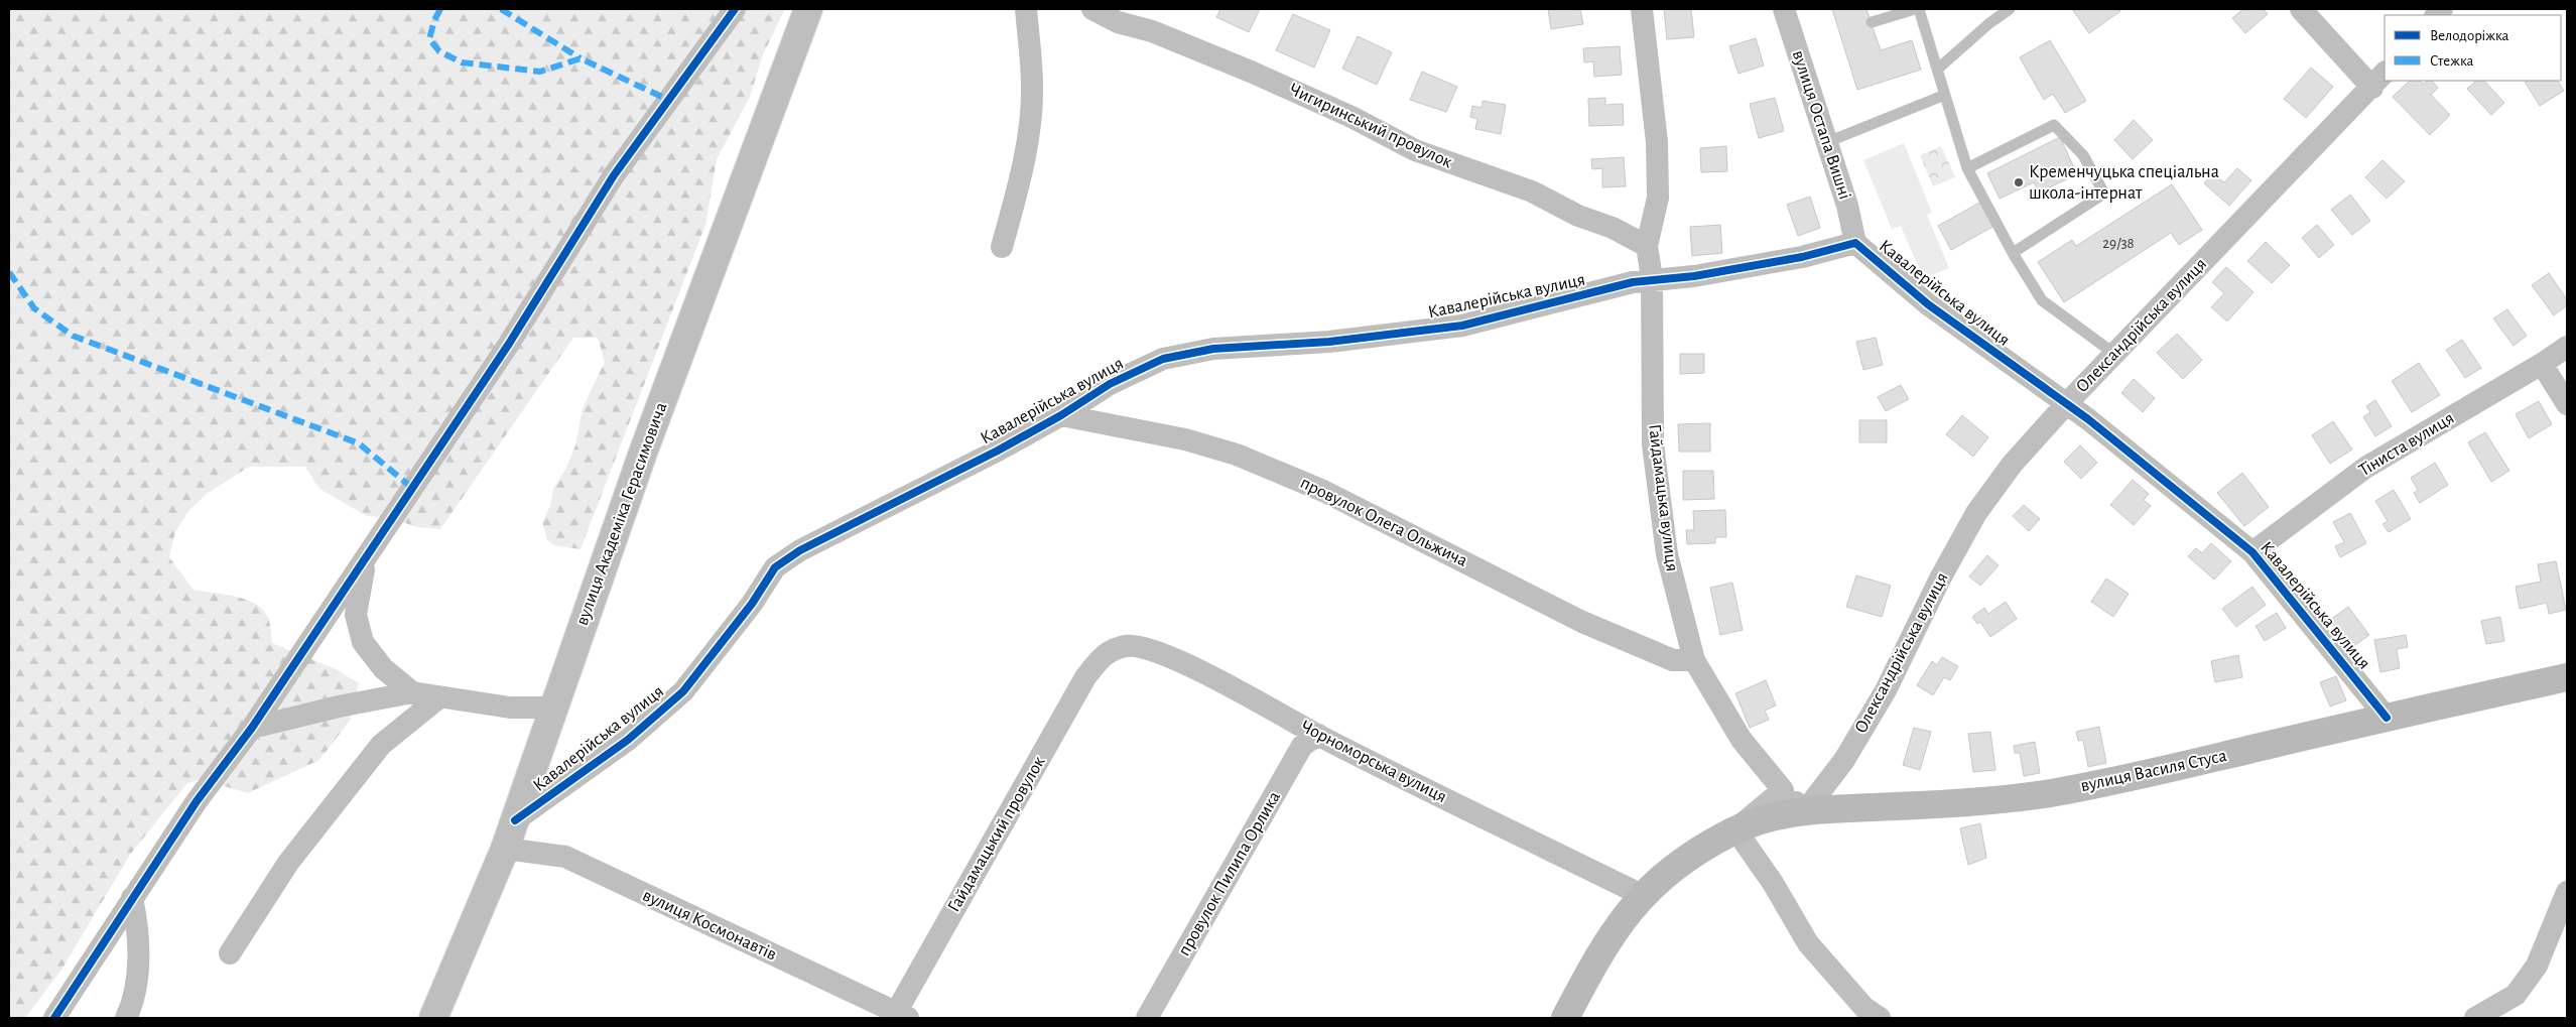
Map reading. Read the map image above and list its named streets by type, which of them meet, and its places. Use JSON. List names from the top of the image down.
{
  "streets": {
    "highway": ["вулиця Академіка Герасимовича"],
    "main road": ["вулиця Василя Стуса"],
    "street": [
      "вулиця Остапа Вишні",
      "Чигиринський провулок",
      "Кавалерійська вулиця",
      "Олександрійська вулиця",
      "Тіниста вулиця",
      "Гайдамацька вулиця",
      "провулок Олега Ольжича",
      "Чорноморська вулиця",
      "Гайдамацький провулок",
      "провулок Пилипа Орлика",
      "вулиця Космонавтів"
    ]
  },
  "crossings": [
    ["вулиця Остапа Вишні", "Кавалерійська вулиця"],
    ["Чигиринський провулок", "Гайдамацька вулиця"],
    ["Кавалерійська вулиця", "Олександрійська вулиця"],
    ["Кавалерійська вулиця", "Тіниста вулиця"],
    ["Кавалерійська вулиця", "Гайдамацька вулиця"],
    ["Кавалерійська вулиця", "вулиця Академіка Герасимовича"],
    ["Кавалерійська вулиця", "провулок Олега Ольжича"],
    ["Кавалерійська вулиця", "вулиця Василя Стуса"],
    ["Олександрійська вулиця", "Гайдамацька вулиця"],
    ["Олександрійська вулиця", "вулиця Василя Стуса"],
    ["Гайдамацька вулиця", "провулок Олега Ольжича"],
    ["Гайдамацька вулиця", "вулиця Василя Стуса"],
    ["вулиця Академіка Герасимовича", "вулиця Космонавтів"],
    ["Чорноморська вулиця", "Гайдамацький провулок"],
    ["Чорноморська вулиця", "провулок Пилипа Орлика"],
    ["Гайдамацький провулок", "вулиця Космонавтів"]
  ],
  "places": ["Кременчуцька спеціальна школа-інтернат"],
  "house_numbers": ["29/38"],
  "legend": ["Велодоріжка", "Стежка"]
}
